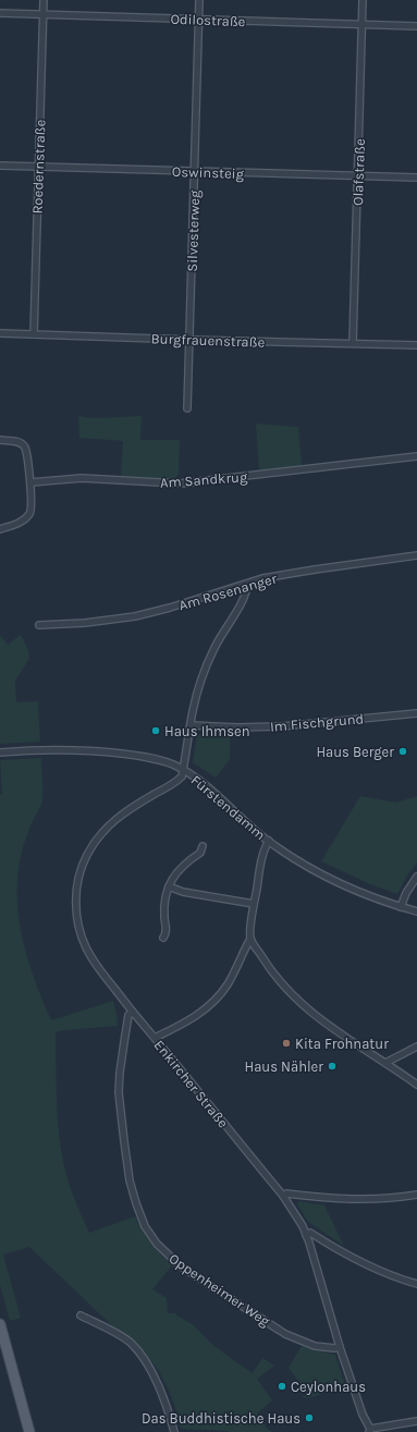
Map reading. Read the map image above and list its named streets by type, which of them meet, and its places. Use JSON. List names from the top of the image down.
{
  "streets": {
    "street": [
      "Odilostraße",
      "Roedernstraße",
      "Oswinsteig",
      "Olafstraße",
      "Silvesterweg",
      "Burgfrauenstraße",
      "Am Sandkrug",
      "Am Rosenanger",
      "Im Fischgrund",
      "Fürstendamm",
      "Enkircher Straße",
      "Oppenheimer Weg"
    ]
  },
  "crossings": [
    ["Odilostraße", "Roedernstraße"],
    ["Odilostraße", "Olafstraße"],
    ["Odilostraße", "Silvesterweg"],
    ["Roedernstraße", "Oswinsteig"],
    ["Roedernstraße", "Burgfrauenstraße"],
    ["Oswinsteig", "Olafstraße"],
    ["Oswinsteig", "Silvesterweg"],
    ["Olafstraße", "Burgfrauenstraße"],
    ["Silvesterweg", "Burgfrauenstraße"],
    ["Fürstendamm", "Enkircher Straße"],
    ["Enkircher Straße", "Oppenheimer Weg"]
  ],
  "places": [
    "Haus Ihmsen",
    "Haus Berger",
    "Kita Frohnatur",
    "Haus Nähler",
    "Ceylonhaus",
    "Das Buddhistische Haus"
  ]
}
